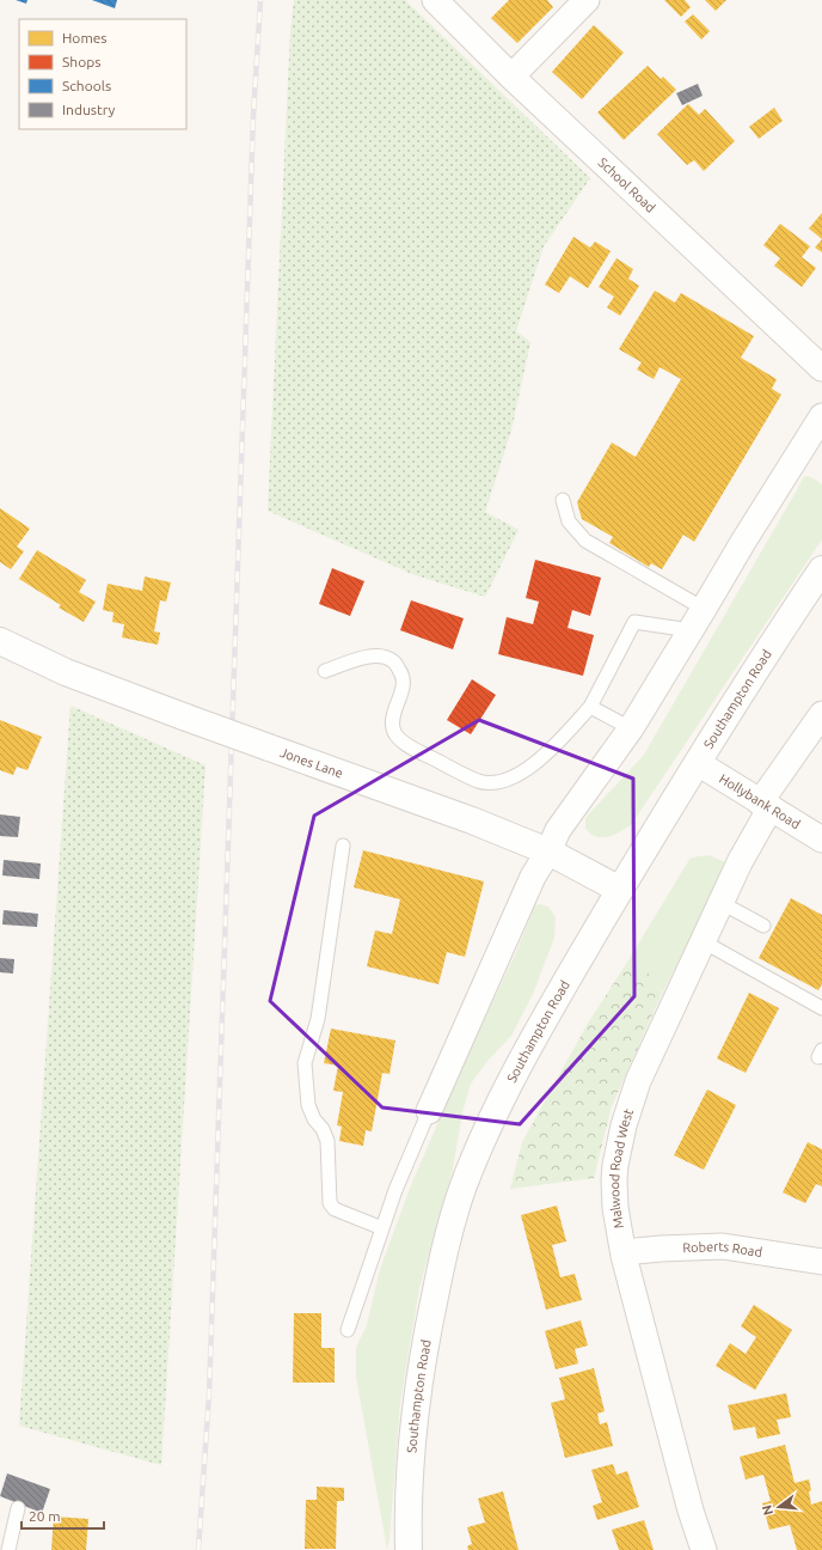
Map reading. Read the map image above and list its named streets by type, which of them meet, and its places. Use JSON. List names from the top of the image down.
{
  "streets": {
    "street": [
      "School Road",
      "Southampton Road",
      "Jones Lane",
      "Hollybank Road",
      "Malwood Road West",
      "Roberts Road"
    ]
  },
  "crossings": [
    ["Southampton Road", "Jones Lane"],
    ["Southampton Road", "Hollybank Road"],
    ["Hollybank Road", "Malwood Road West"],
    ["Malwood Road West", "Roberts Road"]
  ],
  "legend": [
    "Homes",
    "Shops",
    "Schools",
    "Industry"
  ],
  "scale_bar": "20 m",
  "north": "left"
}
